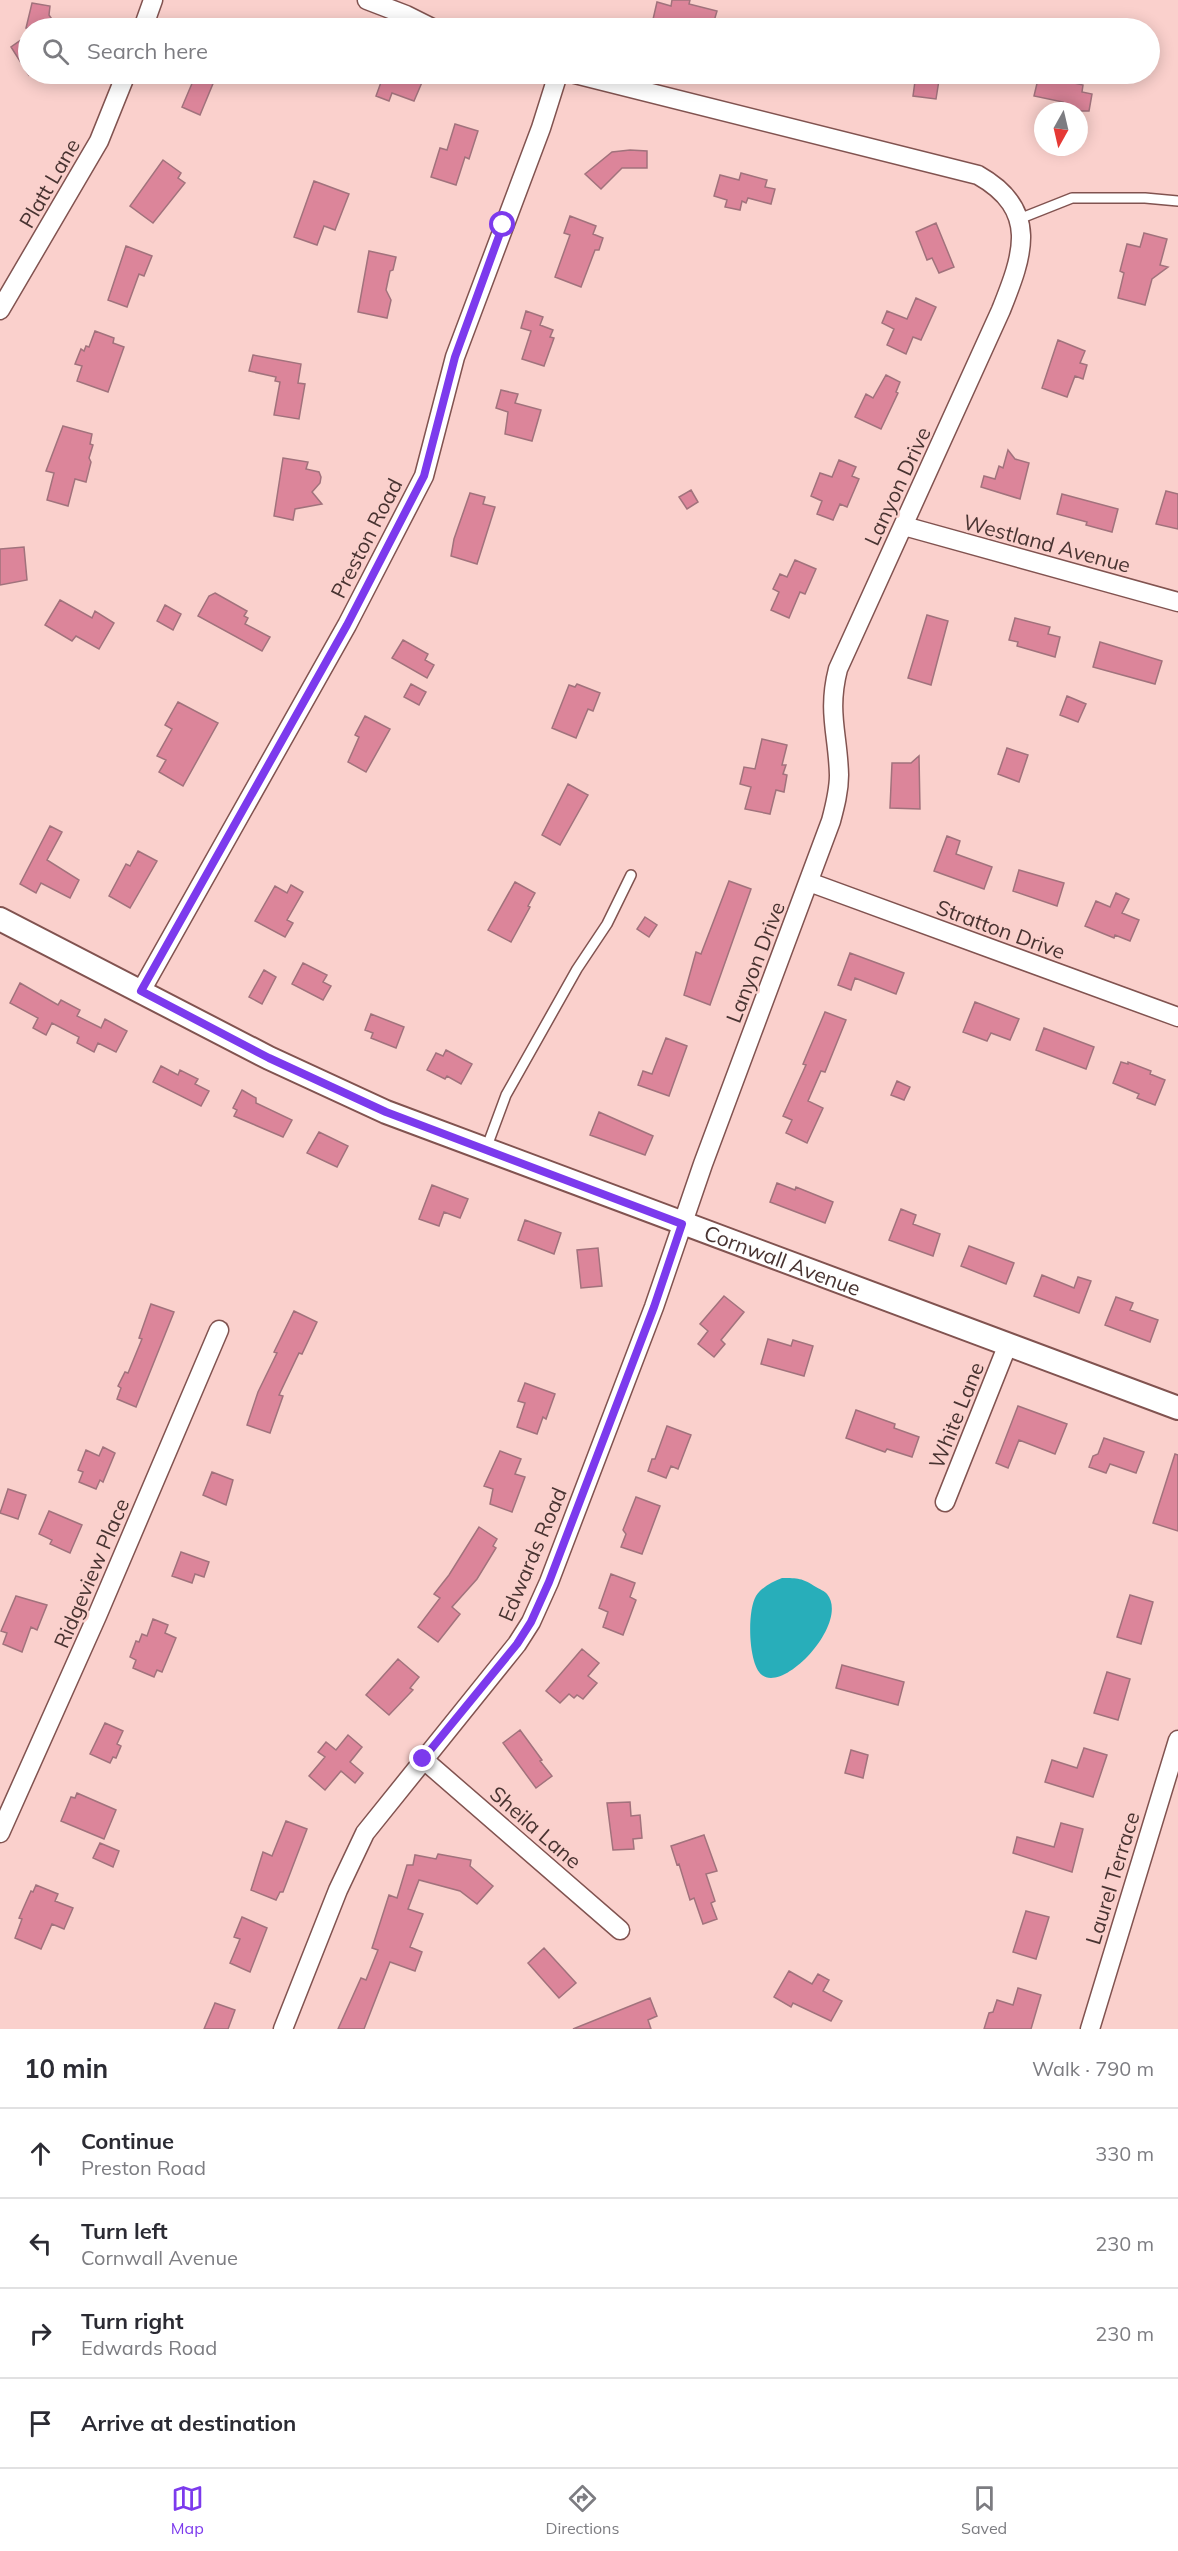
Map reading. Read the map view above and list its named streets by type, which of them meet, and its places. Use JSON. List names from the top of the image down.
{
  "streets": {
    "street": [
      "Platt Lane",
      "Lanyon Drive",
      "Preston Road",
      "Westland Avenue",
      "Stratton Drive",
      "Cornwall Avenue",
      "White Lane",
      "Edwards Road",
      "Ridgeview Place",
      "Sheila Lane",
      "Laurel Terrace"
    ]
  },
  "crossings": [
    ["Lanyon Drive", "Westland Avenue"],
    ["Lanyon Drive", "Stratton Drive"],
    ["Lanyon Drive", "Cornwall Avenue"],
    ["Lanyon Drive", "Edwards Road"],
    ["Preston Road", "Cornwall Avenue"],
    ["Cornwall Avenue", "White Lane"],
    ["Cornwall Avenue", "Edwards Road"],
    ["Edwards Road", "Sheila Lane"]
  ],
  "north": "bottom",
  "page": {
    "search": "Search here",
    "heading": ["10 min", "Walk · 790 m"],
    "list": [
      ["Continue", "Preston Road", "330 m"],
      ["Turn left", "Cornwall Avenue", "230 m"],
      ["Turn right", "Edwards Road", "230 m"],
      "Arrive at destination"
    ],
    "nav": ["Map", "Directions", "Saved"]
  }
}
